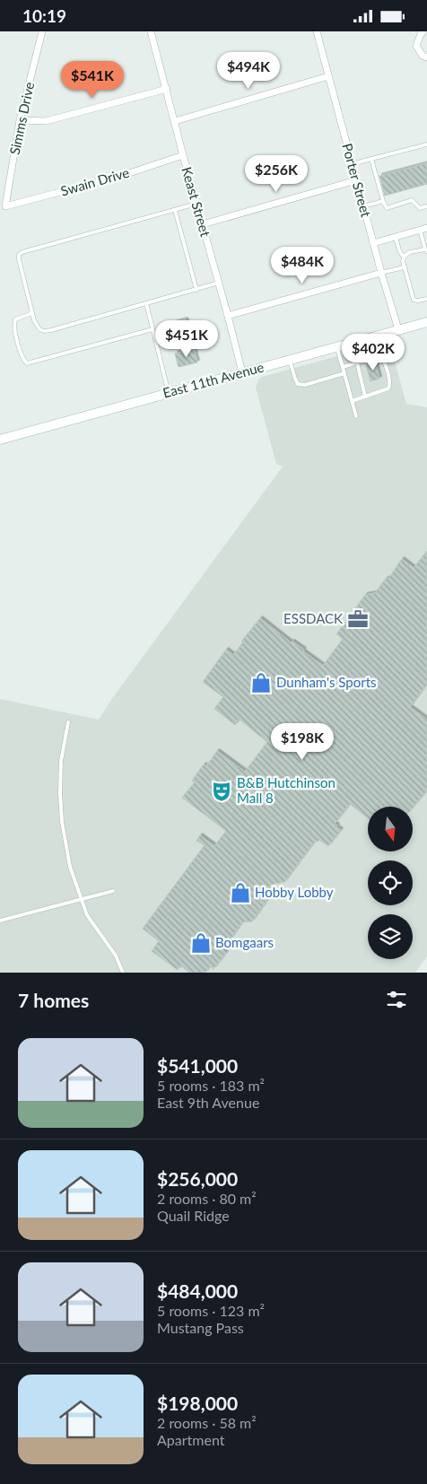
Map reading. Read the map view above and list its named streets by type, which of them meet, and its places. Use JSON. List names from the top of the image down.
{
  "streets": {
    "street": [
      "Simms Drive",
      "Porter Street",
      "Swain Drive",
      "Keast Street",
      "East 11th Avenue"
    ]
  },
  "crossings": [
    ["Simms Drive", "Swain Drive"],
    ["Porter Street", "East 11th Avenue"],
    ["Swain Drive", "Keast Street"],
    ["Keast Street", "East 11th Avenue"]
  ],
  "places": {
    "office": ["ESSDACK"],
    "shop": ["Dunham's Sports", "Hobby Lobby", "Bomgaars"],
    "theatre": ["B&B Hutchinson Mall 8"]
  },
  "north": "bottom",
  "page": {
    "status": "10:19",
    "price": [
      "$494K",
      "$541K",
      "$256K",
      "$484K",
      "$451K",
      "$402K",
      "$198K"
    ],
    "heading": "7 homes",
    "list": [
      {
        "name": "$541,000",
        "note": "5 rooms · 183 m² · East 9th Avenue"
      },
      {
        "name": "$256,000",
        "note": "2 rooms · 80 m² · Quail Ridge"
      },
      {
        "name": "$484,000",
        "note": "5 rooms · 123 m² · Mustang Pass"
      },
      {
        "name": "$198,000",
        "note": "2 rooms · 58 m² · Apartment"
      }
    ]
  }
}
